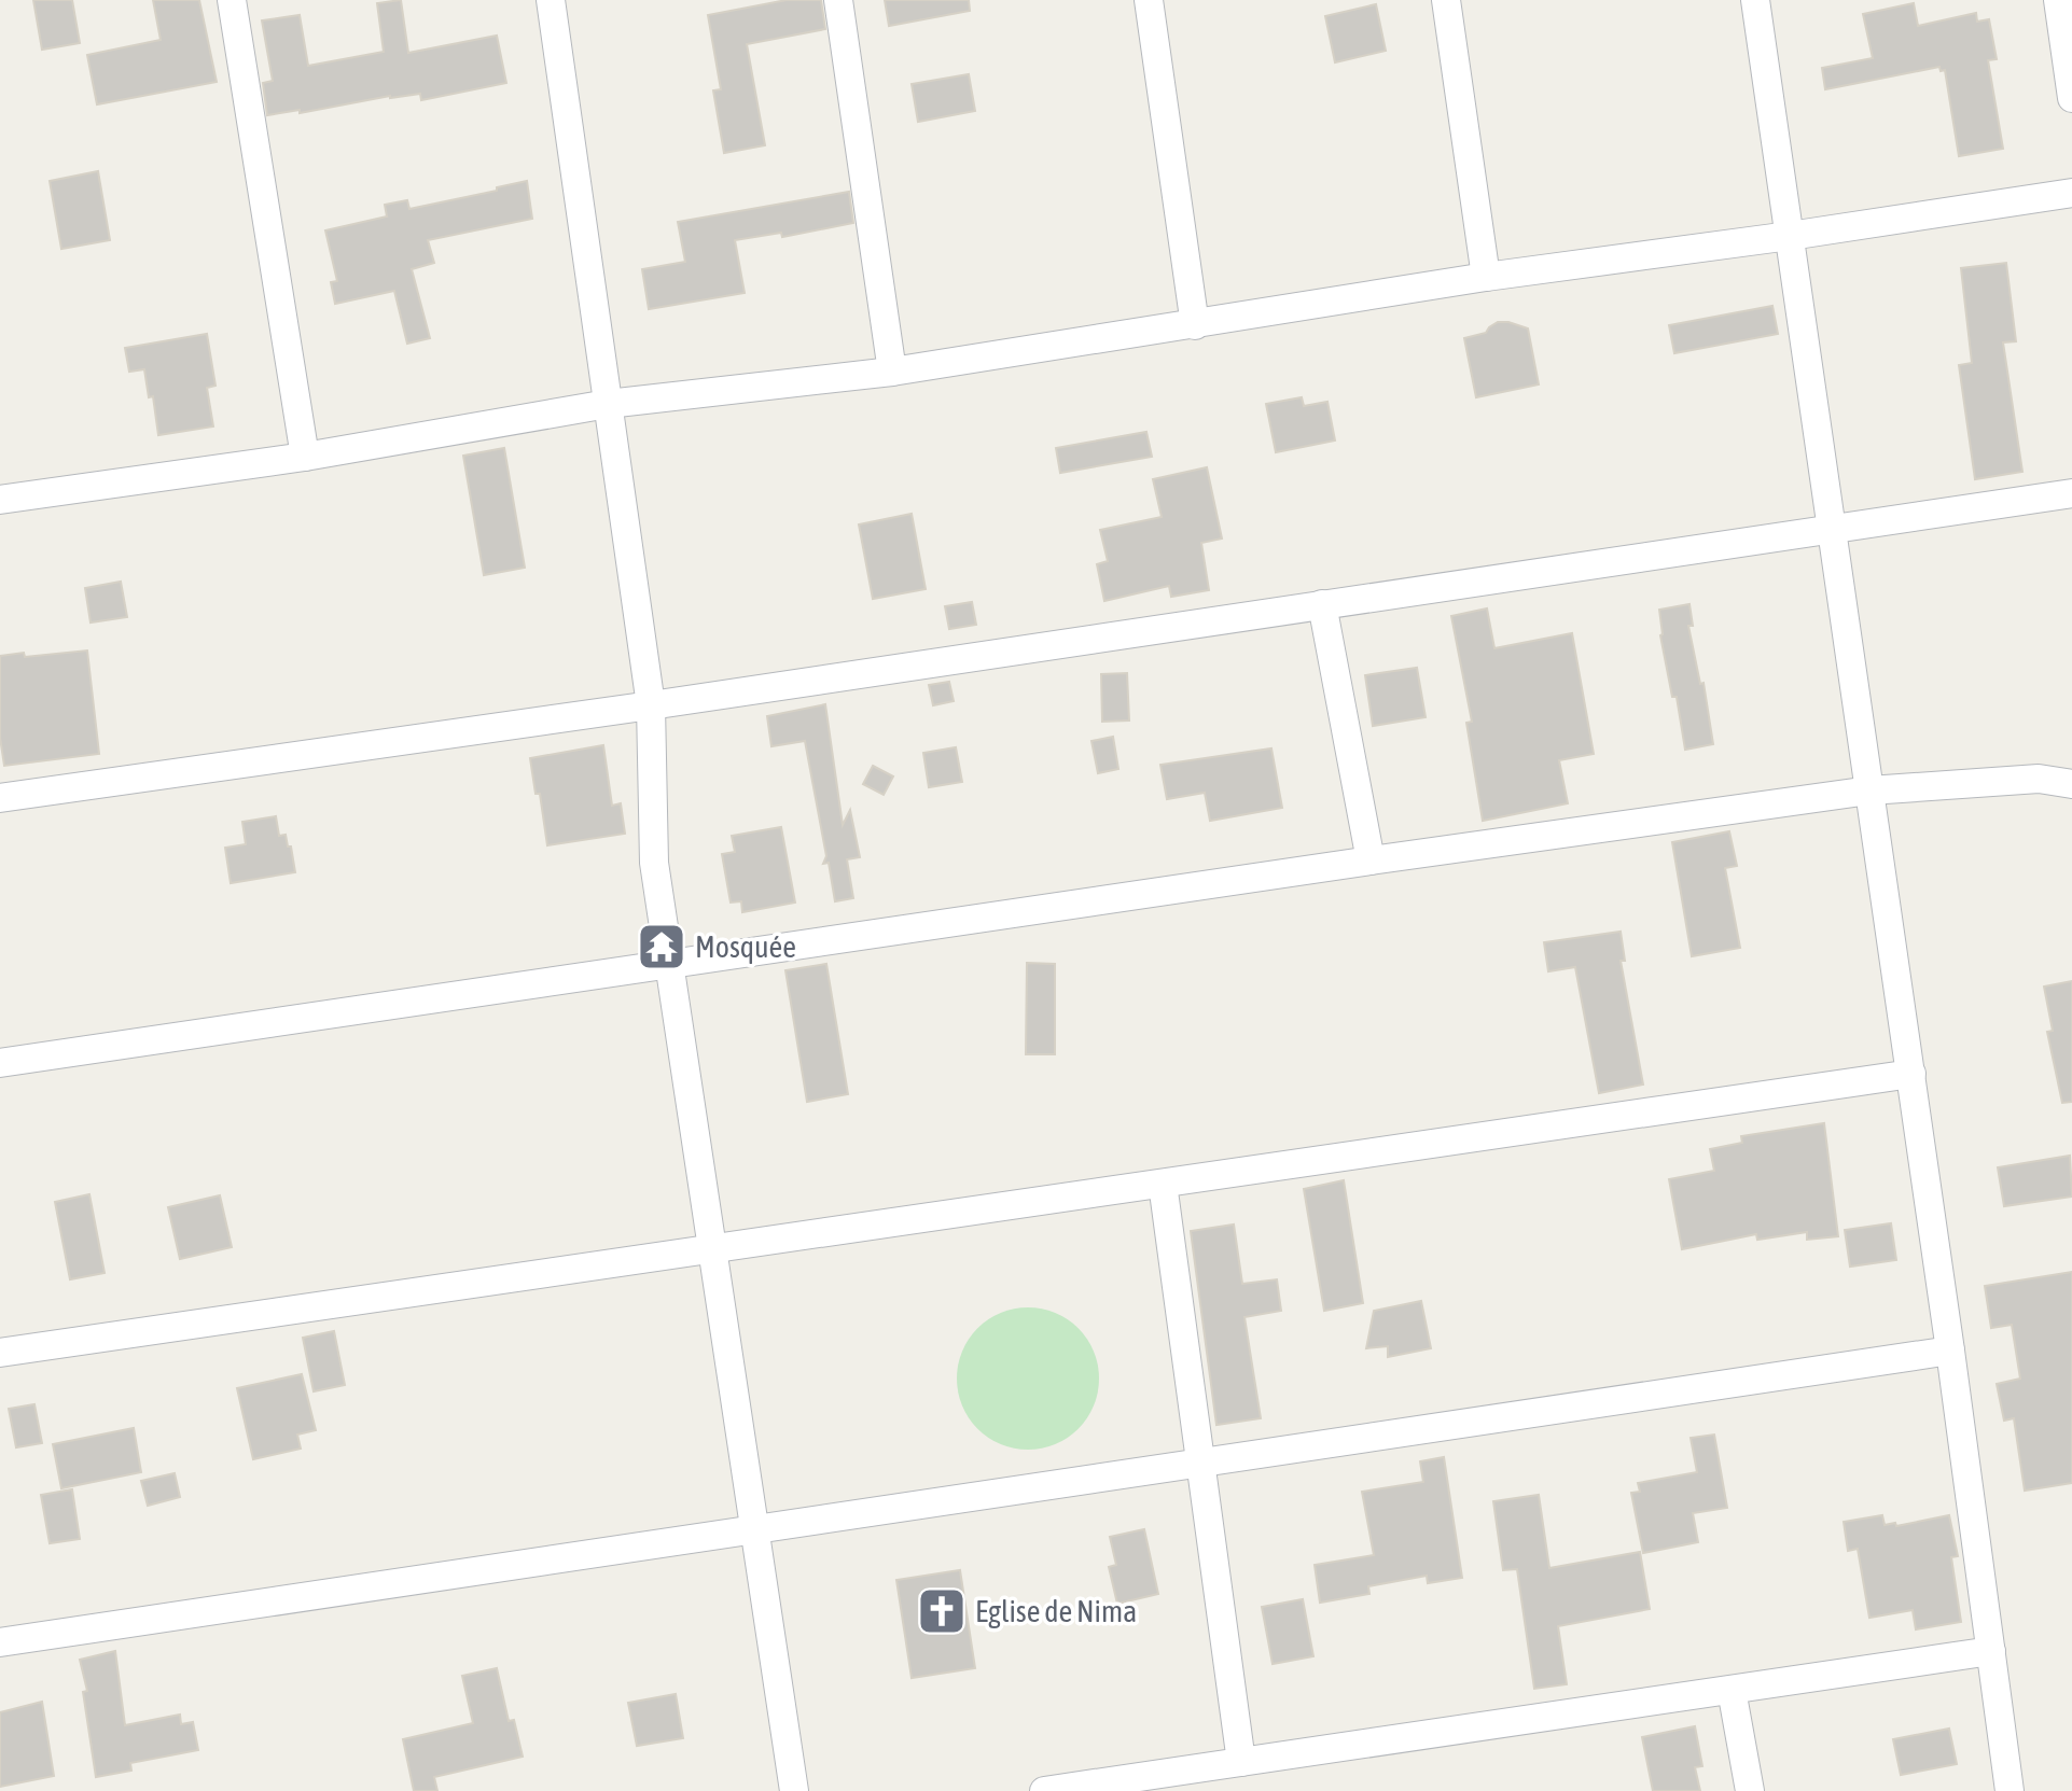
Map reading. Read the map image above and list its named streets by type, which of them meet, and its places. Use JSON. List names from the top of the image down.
{
  "places": {
    "temple": ["Mosquée"],
    "church": ["Eglise de Nima"]
  }
}
